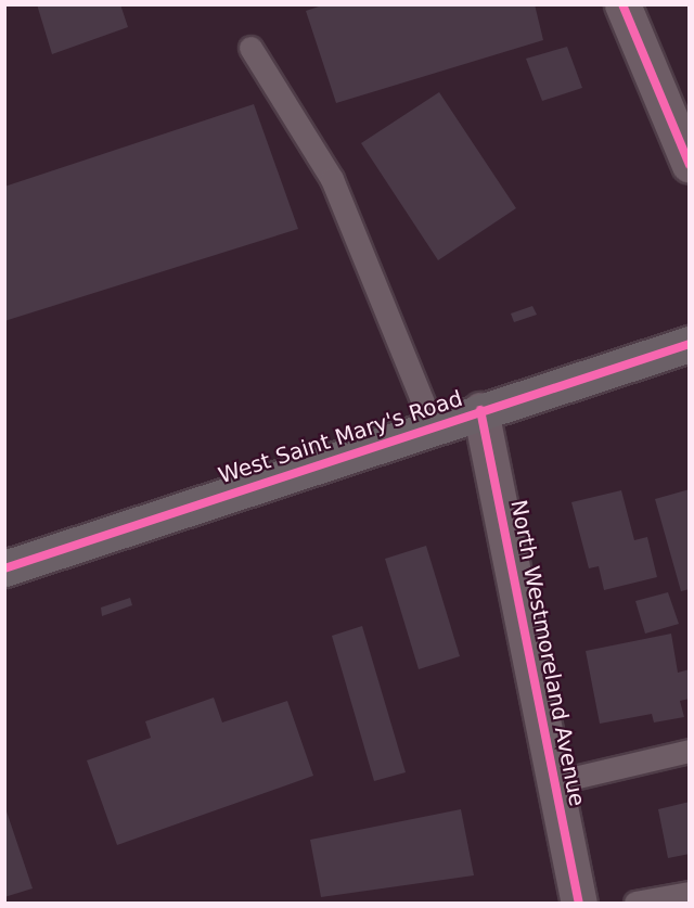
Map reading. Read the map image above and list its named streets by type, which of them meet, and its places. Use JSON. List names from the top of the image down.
{
  "streets": {
    "main road": ["West Saint Mary's Road"],
    "street": ["North Westmoreland Avenue"]
  },
  "crossings": [
    ["West Saint Mary's Road", "North Westmoreland Avenue"]
  ]
}
